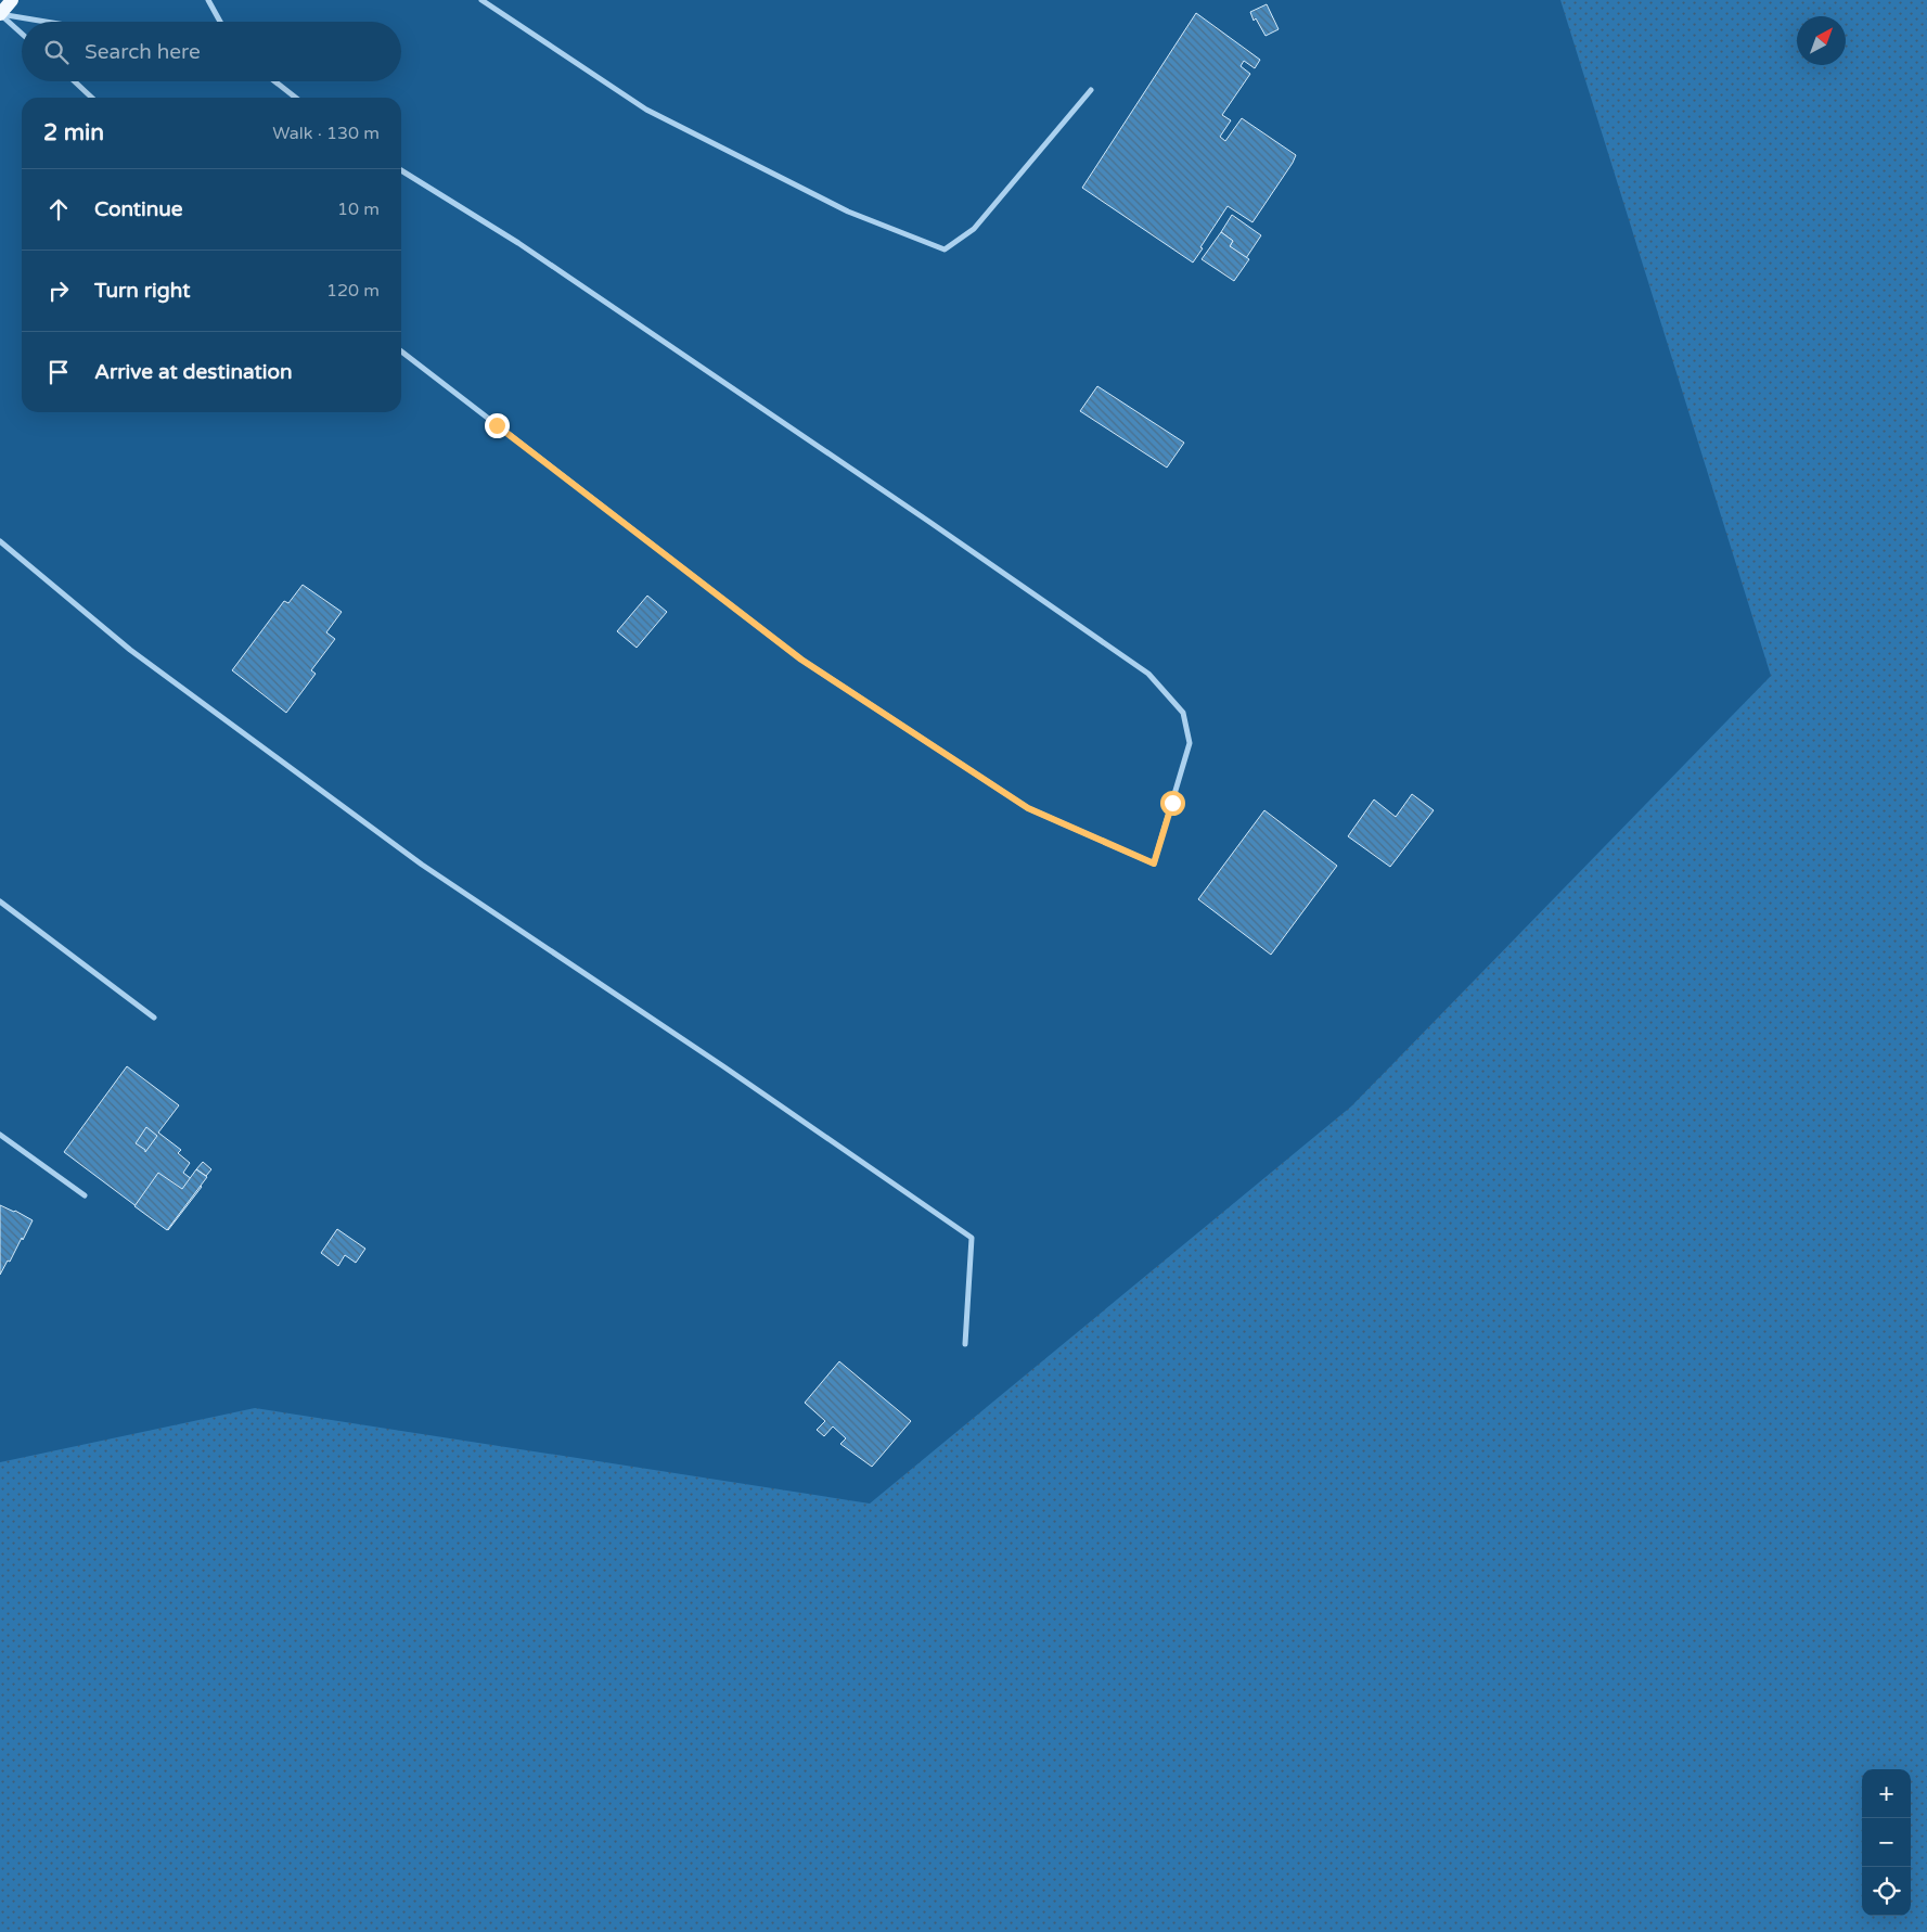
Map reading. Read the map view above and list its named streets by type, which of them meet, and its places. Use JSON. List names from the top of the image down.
{
  "north": "top right",
  "page": {
    "search": "Search here",
    "heading": ["2 min", "Walk · 130 m"],
    "list": [
      ["Continue", "10 m"],
      ["Turn right", "120 m"],
      "Arrive at destination"
    ],
    "map_buttons": ["+", "−"]
  }
}
